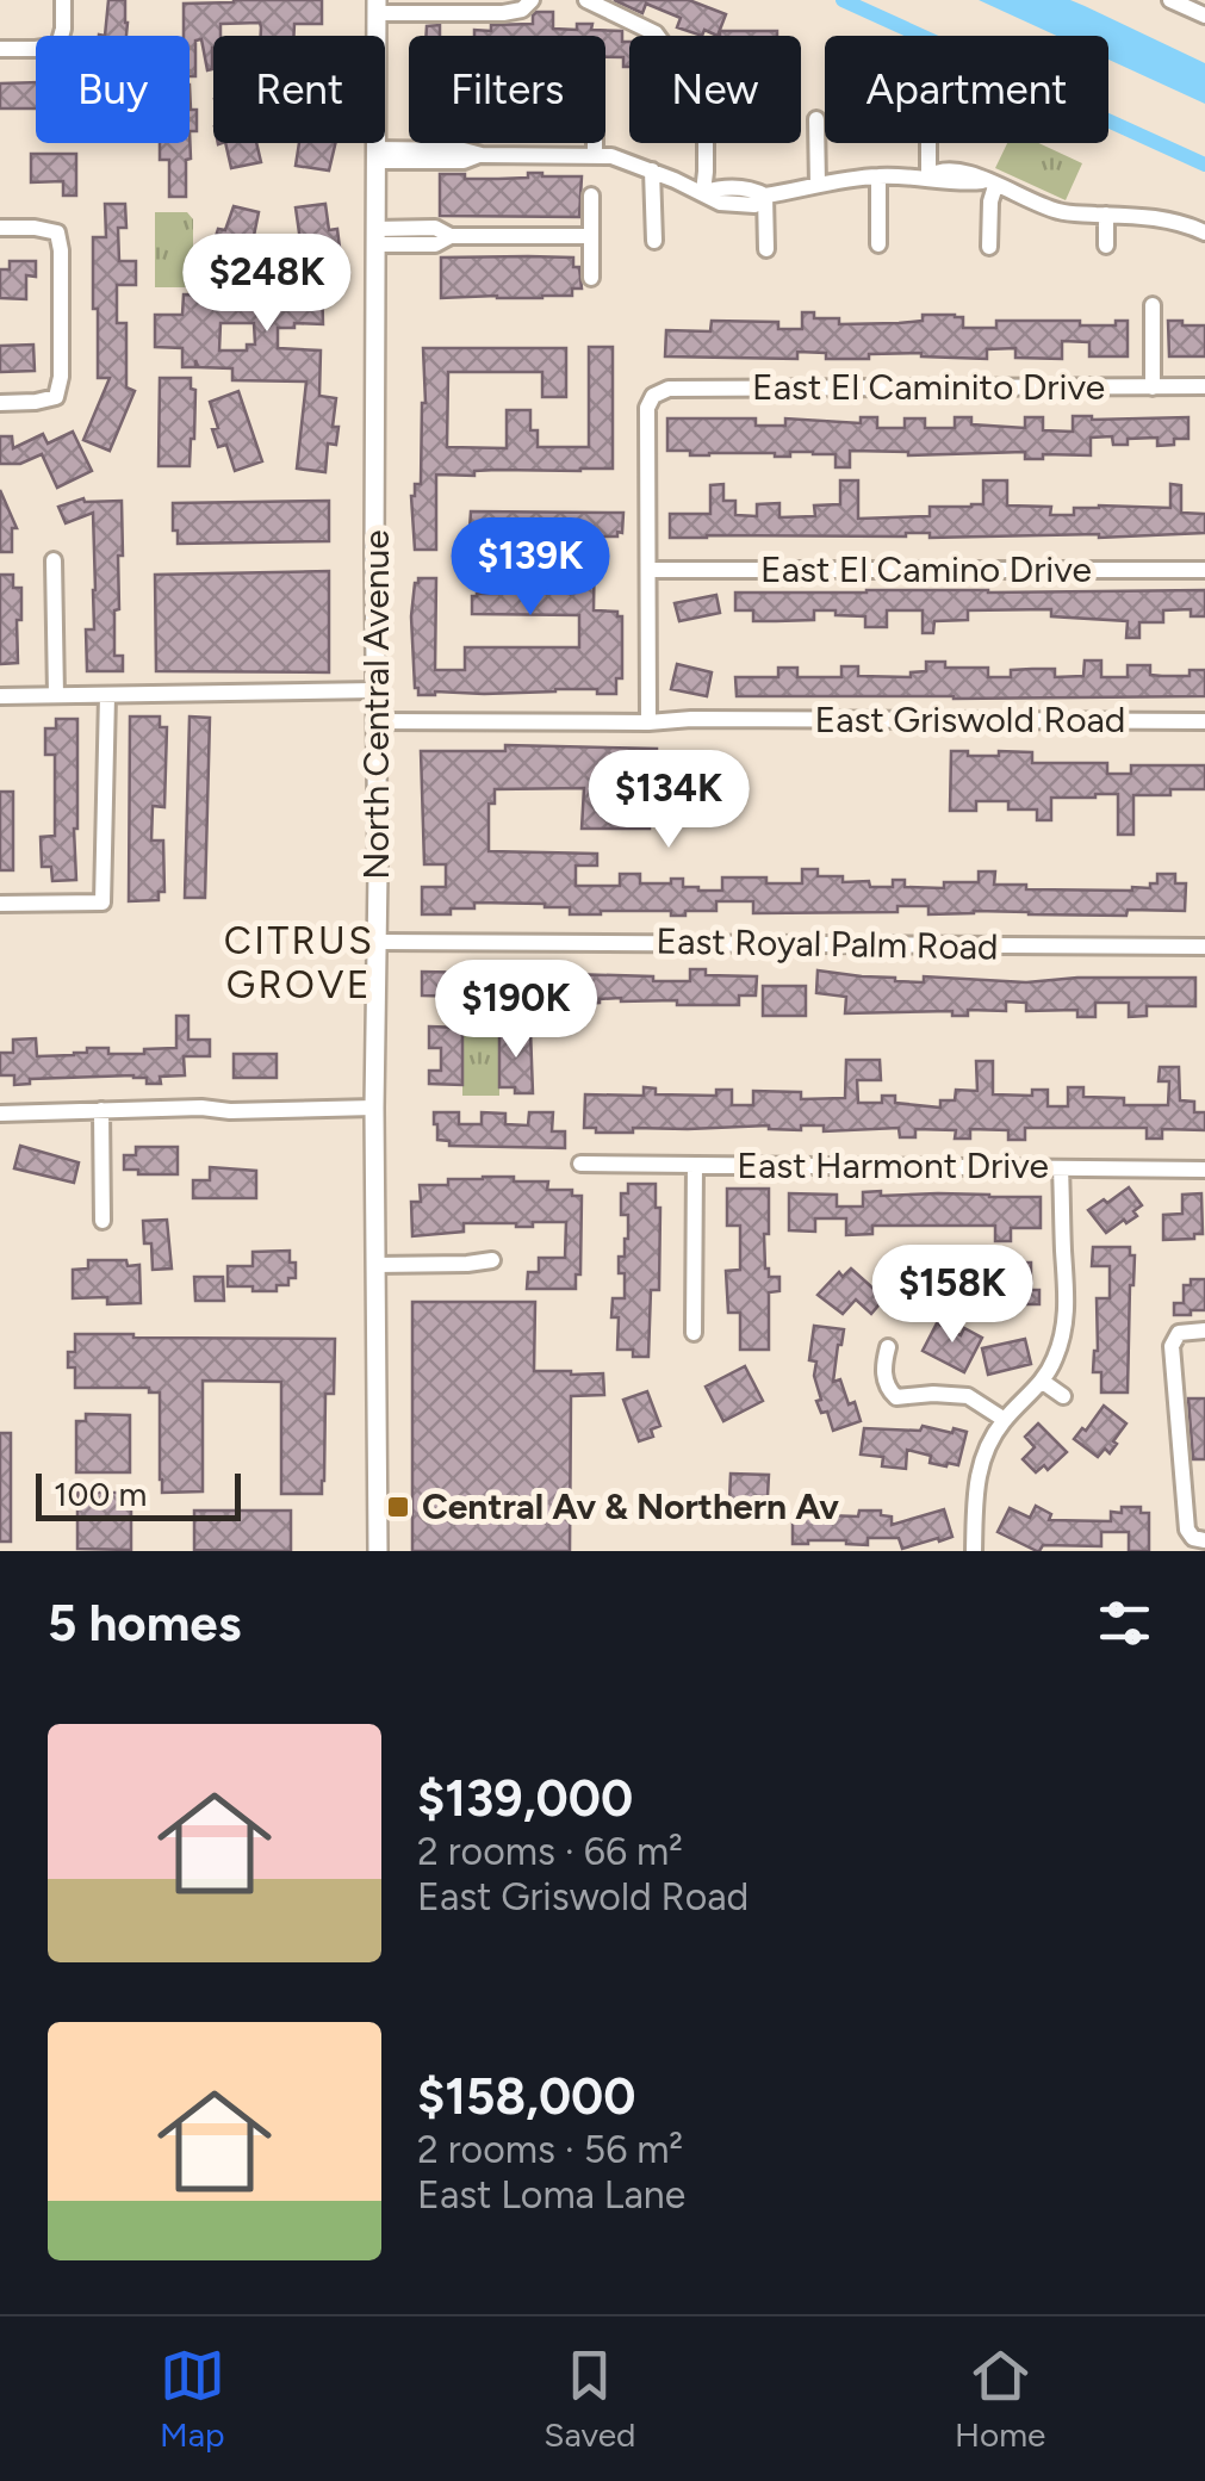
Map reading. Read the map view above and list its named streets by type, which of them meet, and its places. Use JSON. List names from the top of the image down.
{
  "streets": {
    "main road": ["North Central Avenue"],
    "street": [
      "East El Caminito Drive",
      "East El Camino Drive",
      "East Griswold Road",
      "East Royal Palm Road",
      "East Harmont Drive"
    ]
  },
  "crossings": [
    ["East El Caminito Drive", "East El Camino Drive"],
    ["North Central Avenue", "East Griswold Road"],
    ["North Central Avenue", "East Royal Palm Road"]
  ],
  "districts": ["CITRUS GROVE"],
  "places": {
    "transit": ["Central Av & Northern Av"]
  },
  "scale_bar": "100 m",
  "page": {
    "chip": [
      "Buy",
      "Rent",
      "Filters",
      "New",
      "Apartment"
    ],
    "price": [
      "$248K",
      "$139K",
      "$134K",
      "$190K",
      "$158K"
    ],
    "scale": "100 m",
    "heading": "5 homes",
    "list": [
      {
        "name": "$139,000",
        "note": "2 rooms · 66 m² · East Griswold Road"
      },
      {
        "name": "$158,000",
        "note": "2 rooms · 56 m² · East Loma Lane"
      }
    ],
    "tabs": ["Map", "Saved", "Home"]
  }
}
